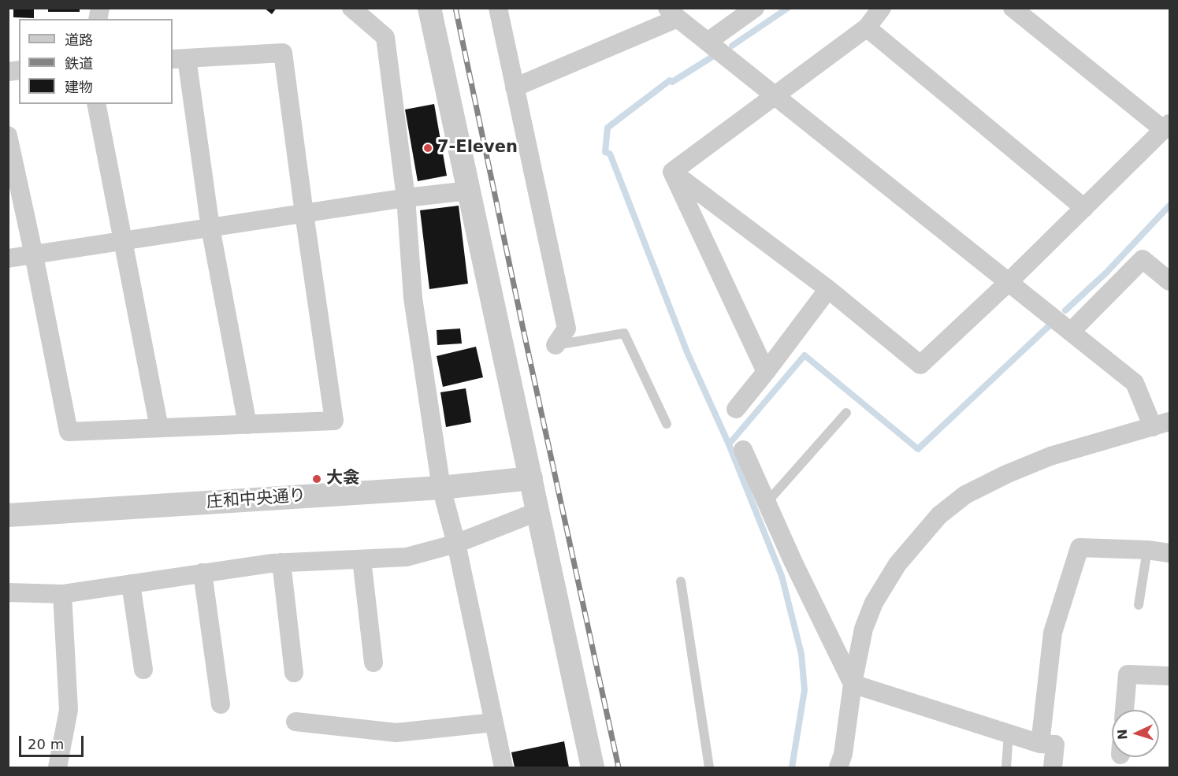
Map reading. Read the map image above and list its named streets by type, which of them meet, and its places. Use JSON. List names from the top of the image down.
{
  "streets": {
    "street": ["庄和中央通り"]
  },
  "places": ["7-Eleven", "大衾"],
  "legend": ["道路", "鉄道", "建物"],
  "scale_bar": "20 m",
  "north": "left"
}
